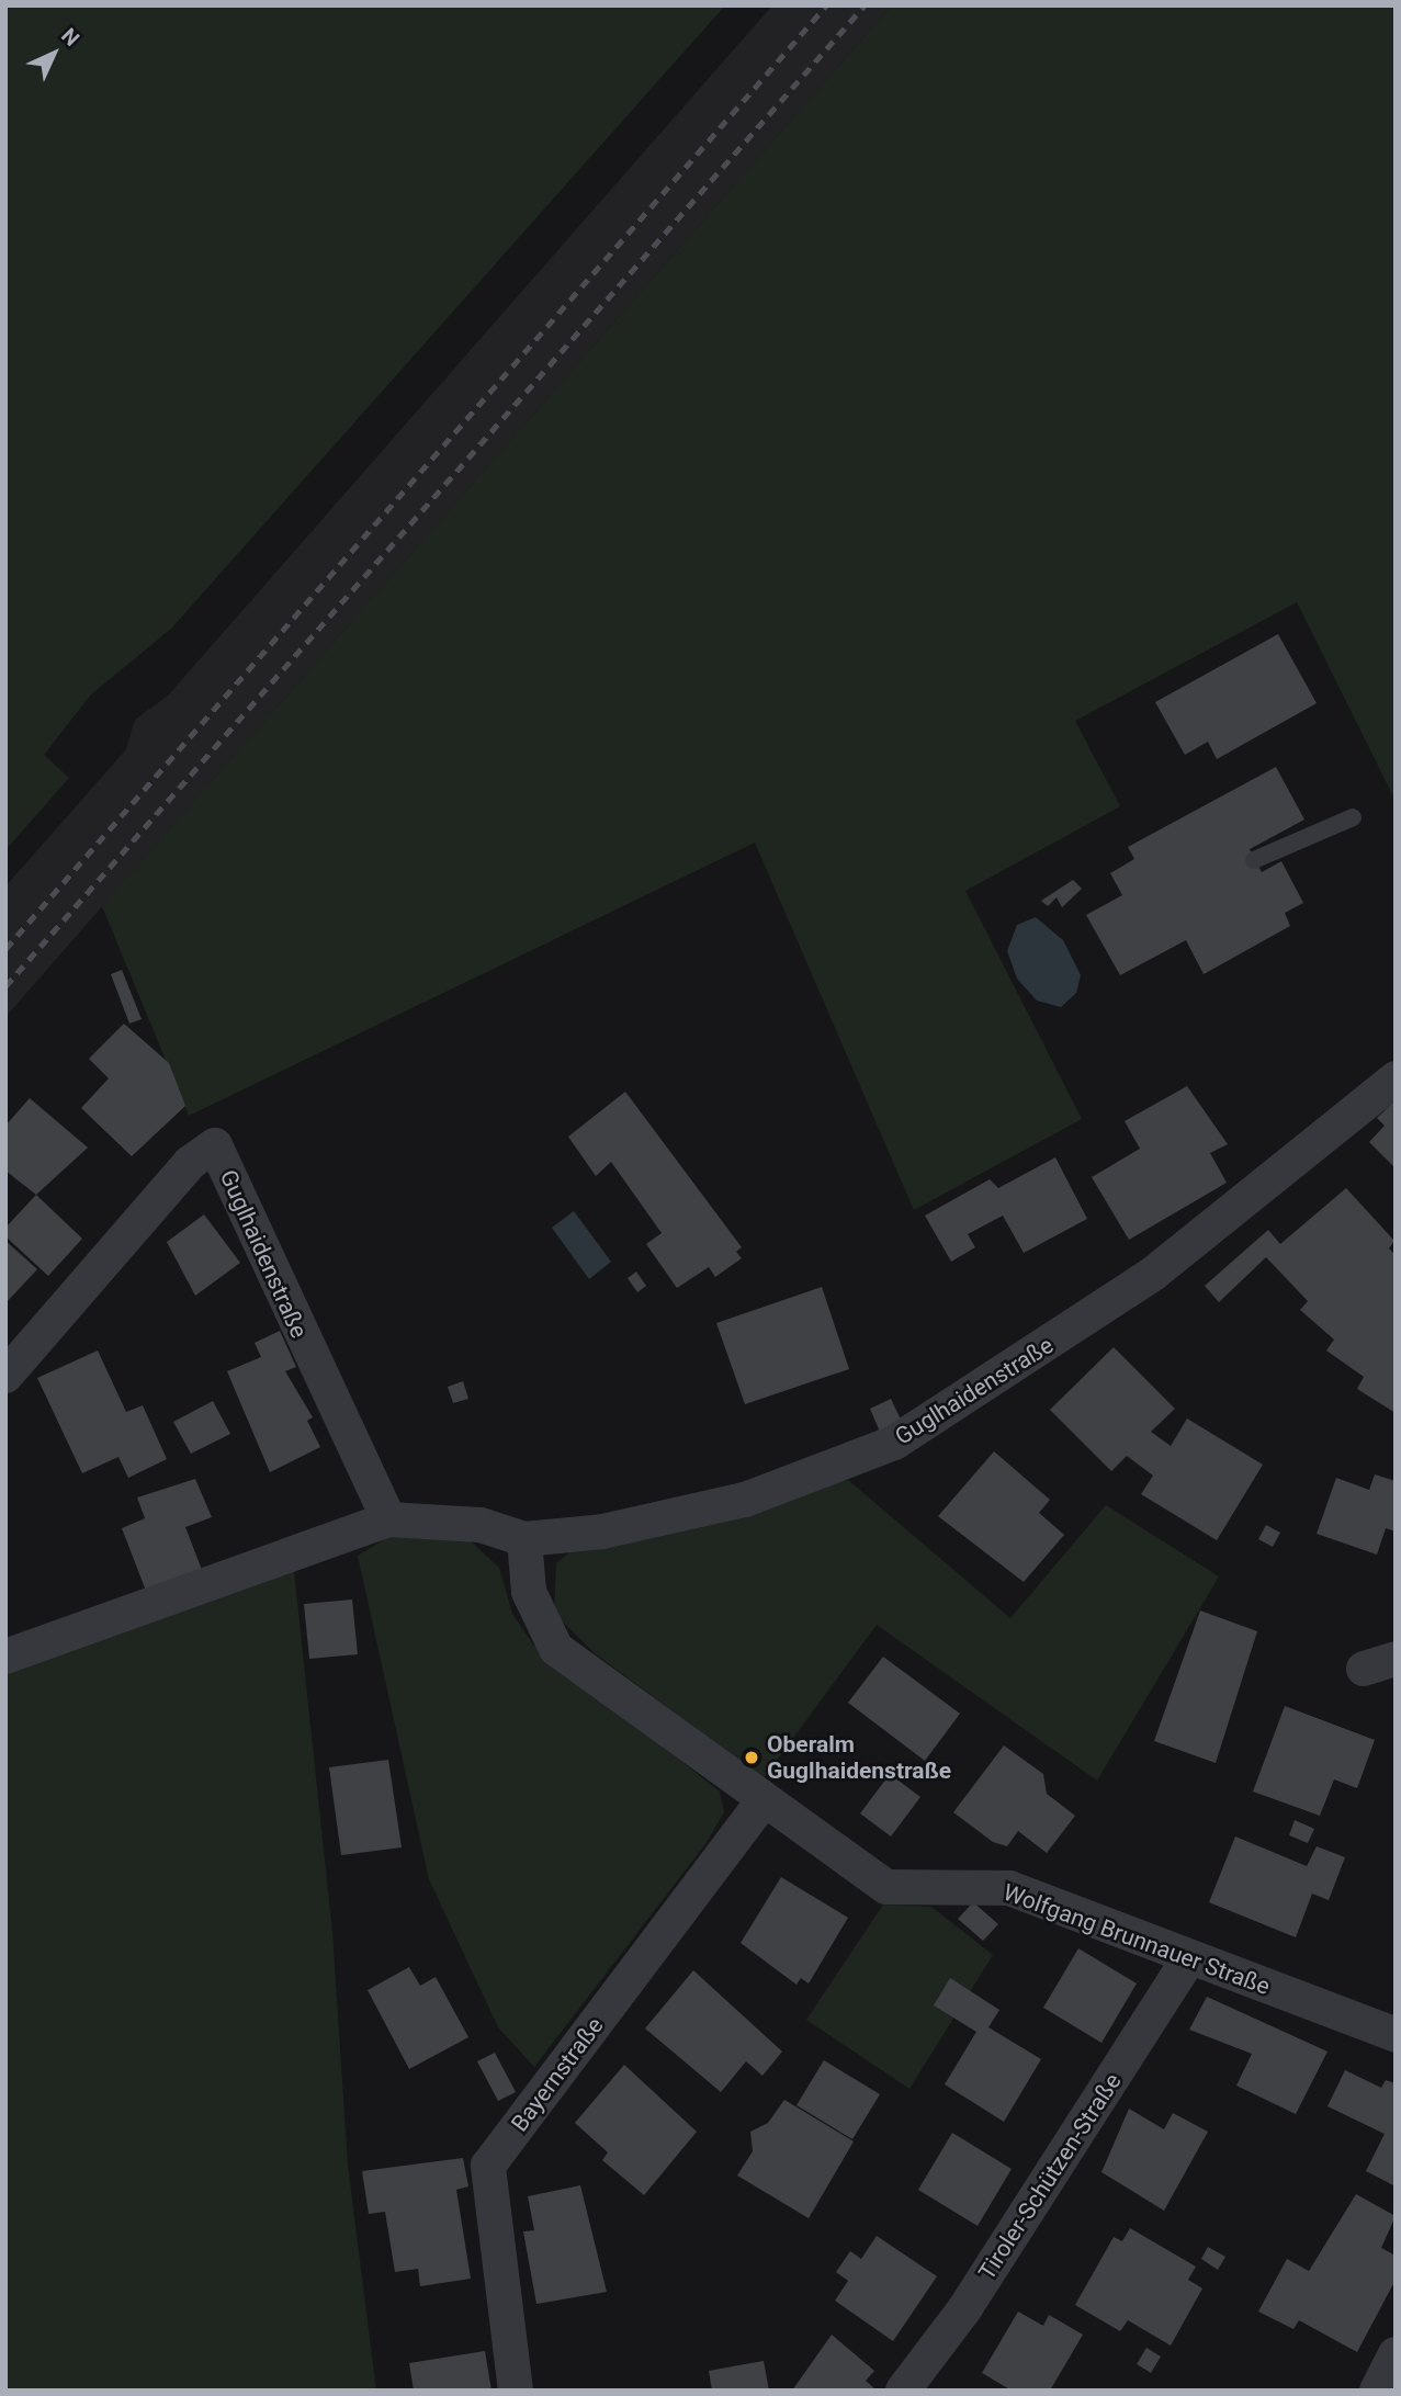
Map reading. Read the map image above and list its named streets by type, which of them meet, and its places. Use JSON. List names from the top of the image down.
{
  "streets": {
    "street": [
      "Guglhaidenstraße",
      "Wolfgang Brunnauer Straße",
      "Bayernstraße",
      "Tiroler-Schützen-Straße"
    ]
  },
  "crossings": [
    ["Guglhaidenstraße", "Wolfgang Brunnauer Straße"],
    ["Wolfgang Brunnauer Straße", "Bayernstraße"],
    ["Wolfgang Brunnauer Straße", "Tiroler-Schützen-Straße"]
  ],
  "places": ["Oberalm Guglhaidenstraße"],
  "north": "top right"
}
